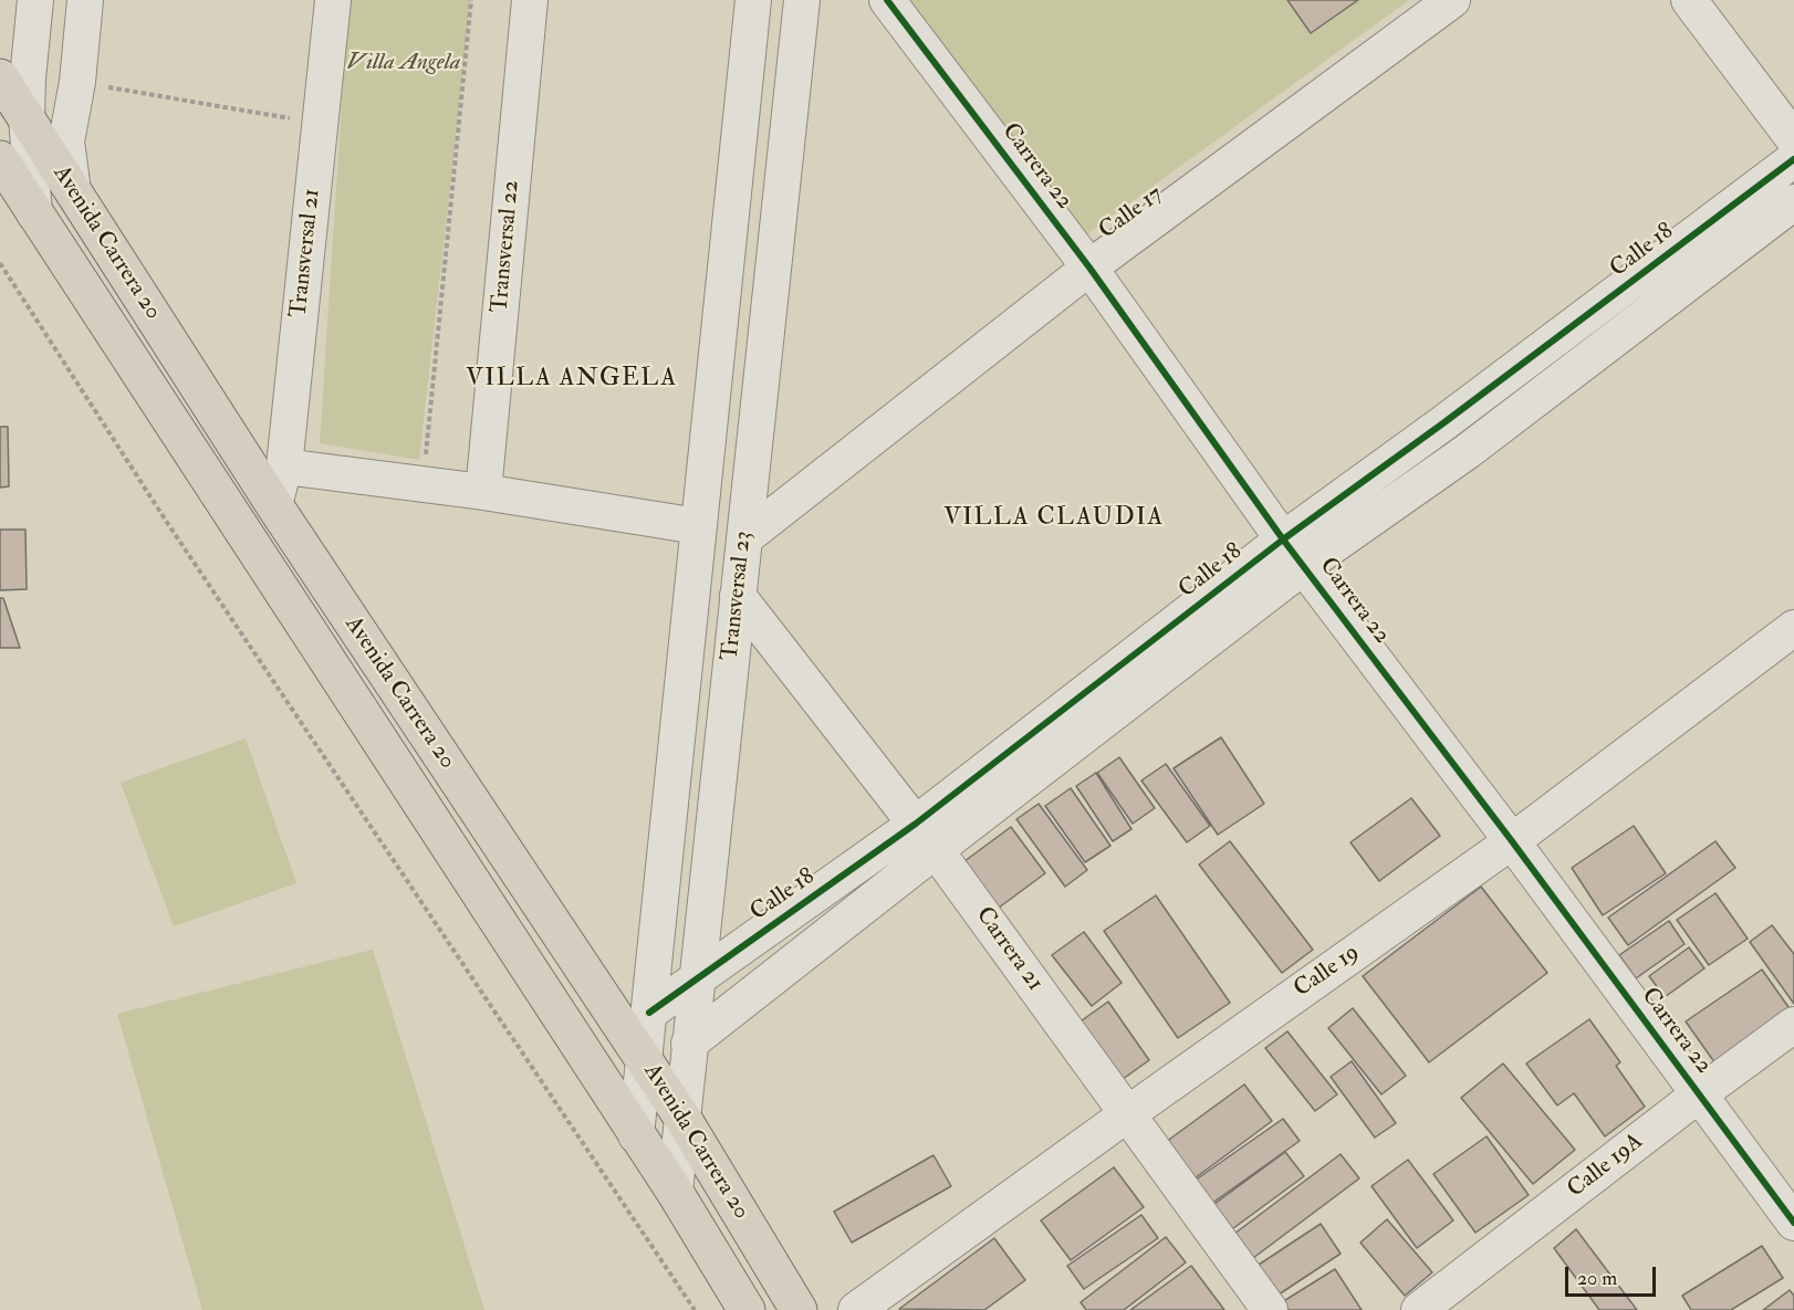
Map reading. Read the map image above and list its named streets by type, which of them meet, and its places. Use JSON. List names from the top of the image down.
{
  "streets": {
    "main road": ["Avenida Carrera 20"],
    "street": [
      "Carrera 22",
      "Calle 17",
      "Transversal 22",
      "Calle 18",
      "Transversal 21",
      "Transversal 23",
      "Carrera 21",
      "Calle 19",
      "Calle 19A"
    ]
  },
  "crossings": [
    ["Carrera 22", "Calle 17"],
    ["Carrera 22", "Calle 18"],
    ["Carrera 22", "Calle 19"],
    ["Carrera 22", "Calle 19A"],
    ["Calle 17", "Transversal 23"],
    ["Avenida Carrera 20", "Transversal 21"],
    ["Avenida Carrera 20", "Transversal 23"],
    ["Calle 18", "Transversal 23"],
    ["Calle 18", "Carrera 21"],
    ["Transversal 23", "Carrera 21"],
    ["Carrera 21", "Calle 19"]
  ],
  "districts": ["VILLA ANGELA", "VILLA CLAUDIA"],
  "parks": ["Villa Angela"],
  "scale_bar": "20 m"
}
